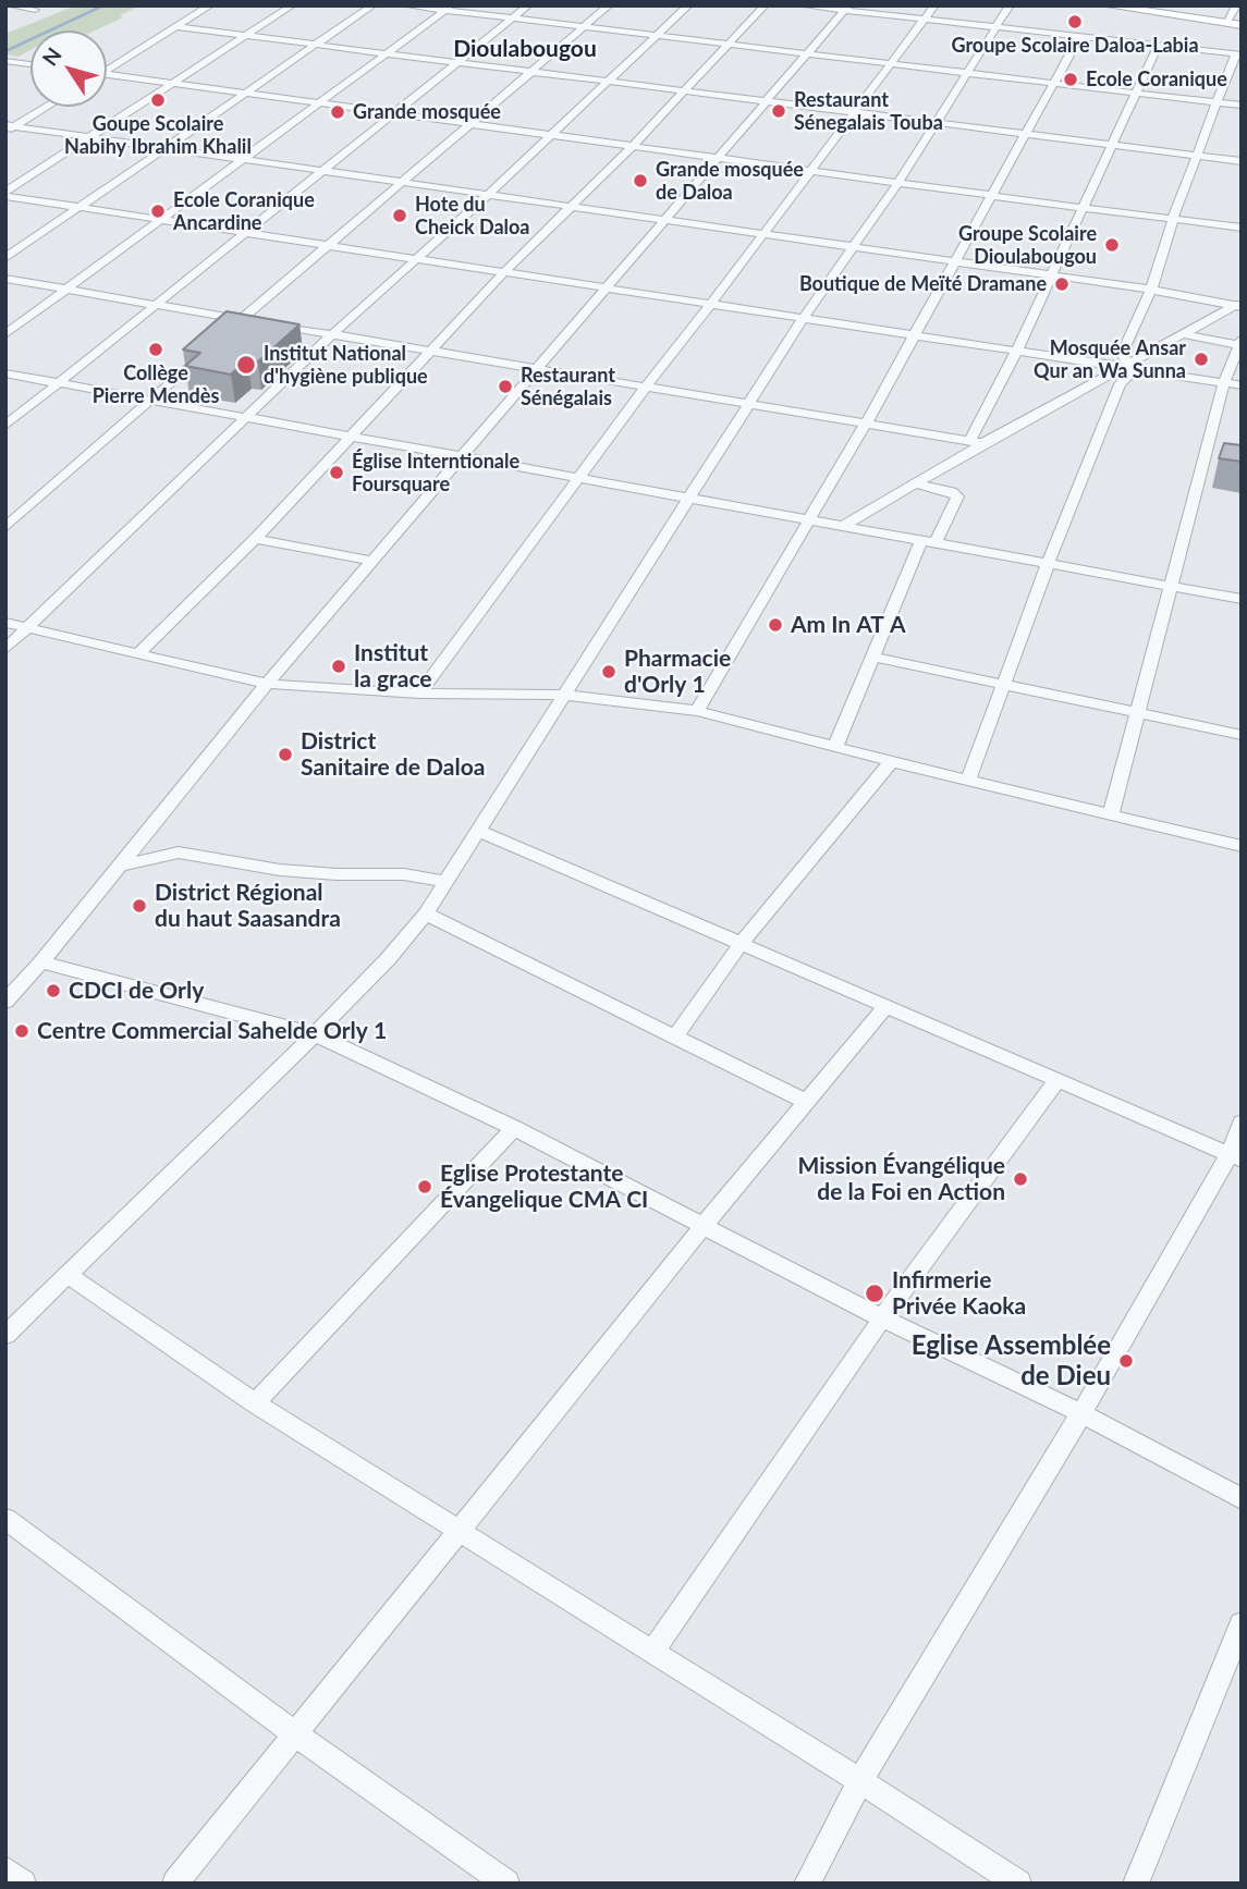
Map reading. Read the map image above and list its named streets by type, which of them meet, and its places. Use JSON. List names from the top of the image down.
{
  "districts": ["Dioulabougou"],
  "places": [
    "Groupe Scolaire Daloa-Labia",
    "Ecole Coranique",
    "Goupe Scolaire Nabihy Ibrahim Khalil",
    "Restaurant Sénegalais Touba",
    "Grande mosquée",
    "Grande mosquée de Daloa",
    "Ecole Coranique Ancardine",
    "Hote du Cheick Daloa",
    "Groupe Scolaire Dioulabougou",
    "Boutique de Meïté Dramane",
    "Collège Pierre Mendès",
    "Mosquée Ansar Qur an Wa Sunna",
    "Institut National d'hygiène publique",
    "Restaurant Sénégalais",
    "Église Interntionale Foursquare",
    "Am In AT A",
    "Institut la grace",
    "Pharmacie d'Orly 1",
    "District Sanitaire de Daloa",
    "District Régional du haut Saasandra",
    "CDCI de Orly",
    "Centre Commercial Sahelde Orly 1",
    "Mission Évangélique de la Foi en Action",
    "Eglise Protestante Évangelique CMA CI",
    "Infirmerie Privée Kaoka",
    "Eglise Assemblée de Dieu"
  ],
  "north": "top left"
}
